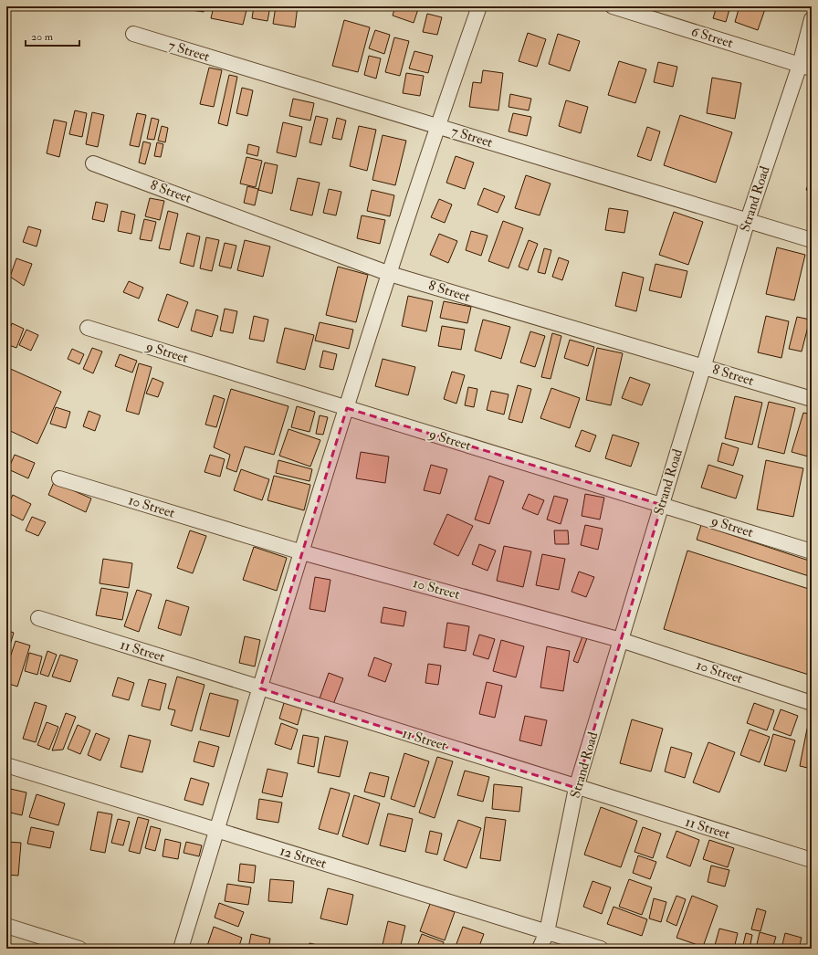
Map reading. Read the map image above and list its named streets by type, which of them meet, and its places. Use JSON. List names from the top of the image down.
{
  "streets": {
    "street": [
      "6 Street",
      "7 Street",
      "8 Street",
      "Strand Road",
      "9 Street",
      "10 Street",
      "11 Street",
      "12 Street"
    ]
  },
  "crossings": [
    ["6 Street", "Strand Road"],
    ["7 Street", "Strand Road"],
    ["8 Street", "Strand Road"],
    ["Strand Road", "9 Street"],
    ["Strand Road", "10 Street"],
    ["Strand Road", "11 Street"],
    ["Strand Road", "12 Street"]
  ],
  "scale_bar": "20 m"
}
